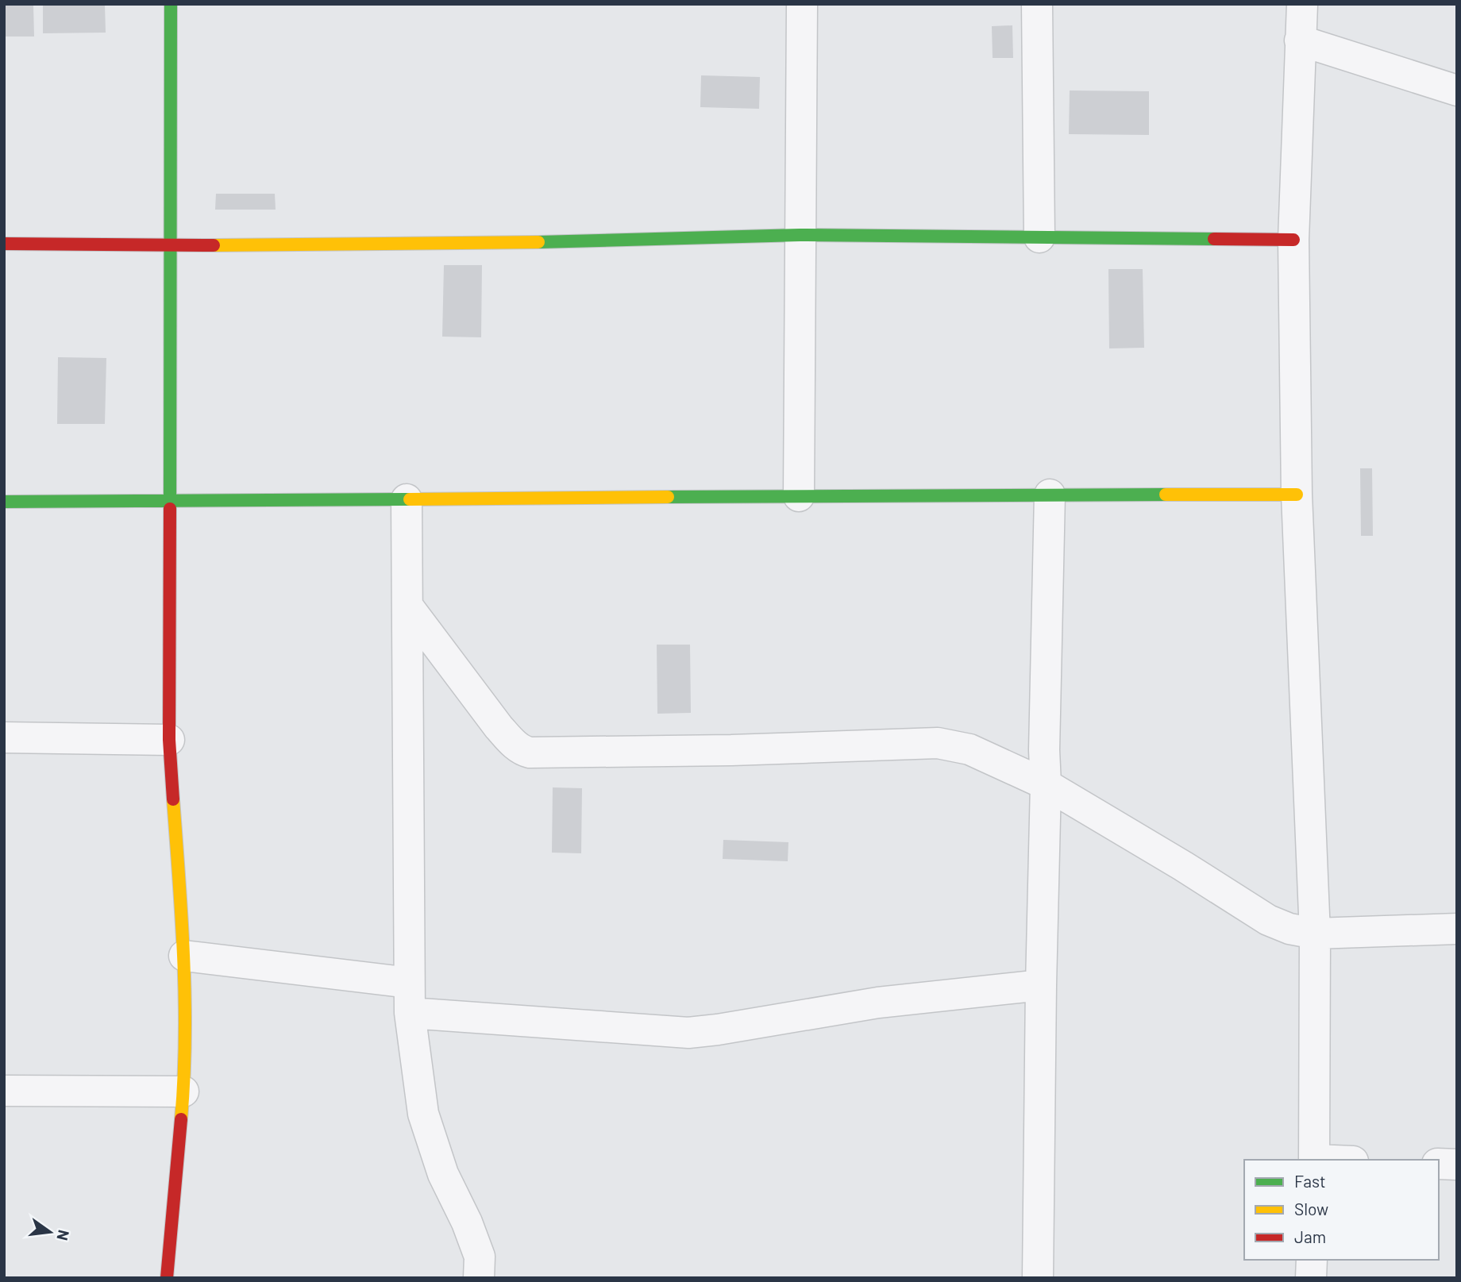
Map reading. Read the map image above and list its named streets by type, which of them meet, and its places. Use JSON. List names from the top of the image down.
{
  "legend": ["Fast", "Slow", "Jam"],
  "north": "right"
}
